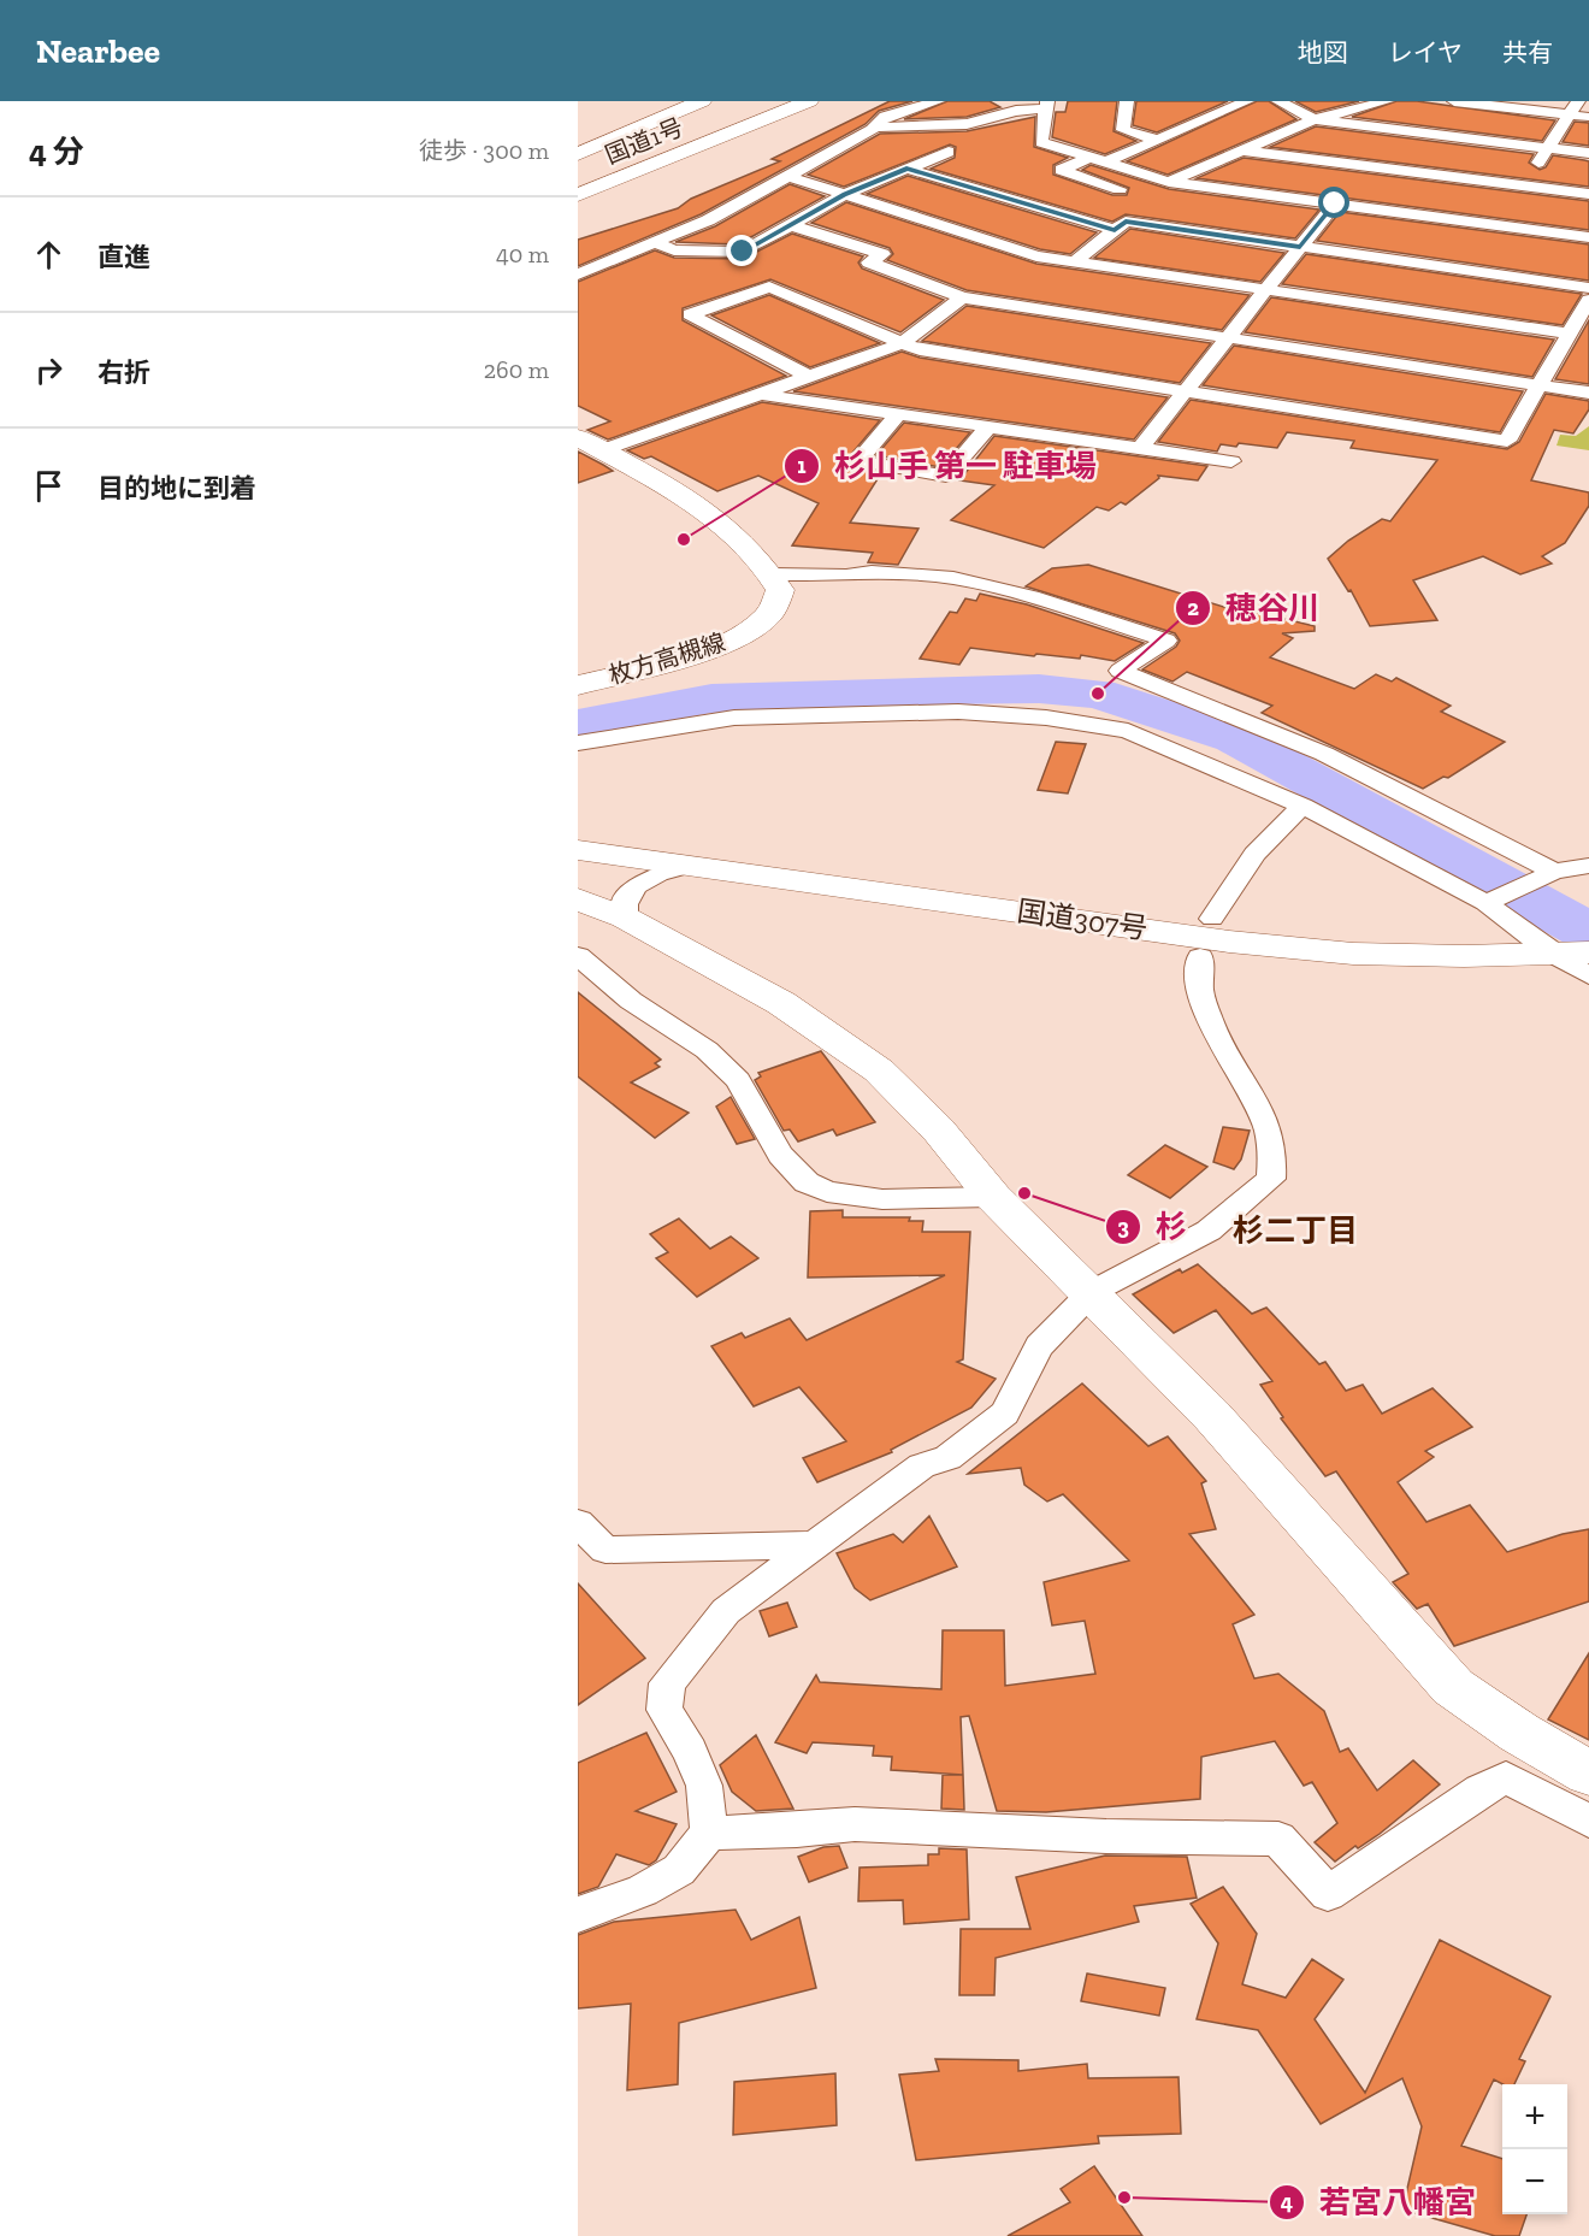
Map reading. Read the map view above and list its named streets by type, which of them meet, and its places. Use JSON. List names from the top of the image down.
{
  "streets": {
    "main road": ["国道1号", "枚方高槻線", "国道307号"]
  },
  "districts": ["杉二丁目"],
  "places": [
    "杉山手 第一 駐車場",
    "穂谷川",
    "杉",
    "若宮八幡宮"
  ],
  "page": {
    "header": "Nearbee",
    "nav": ["地図", "レイヤ", "共有"],
    "heading": ["4 分", "徒歩 · 300 m"],
    "list": [
      ["直進", "40 m"],
      ["右折", "260 m"],
      "目的地に到着"
    ],
    "map_buttons": ["+", "−"]
  }
}
